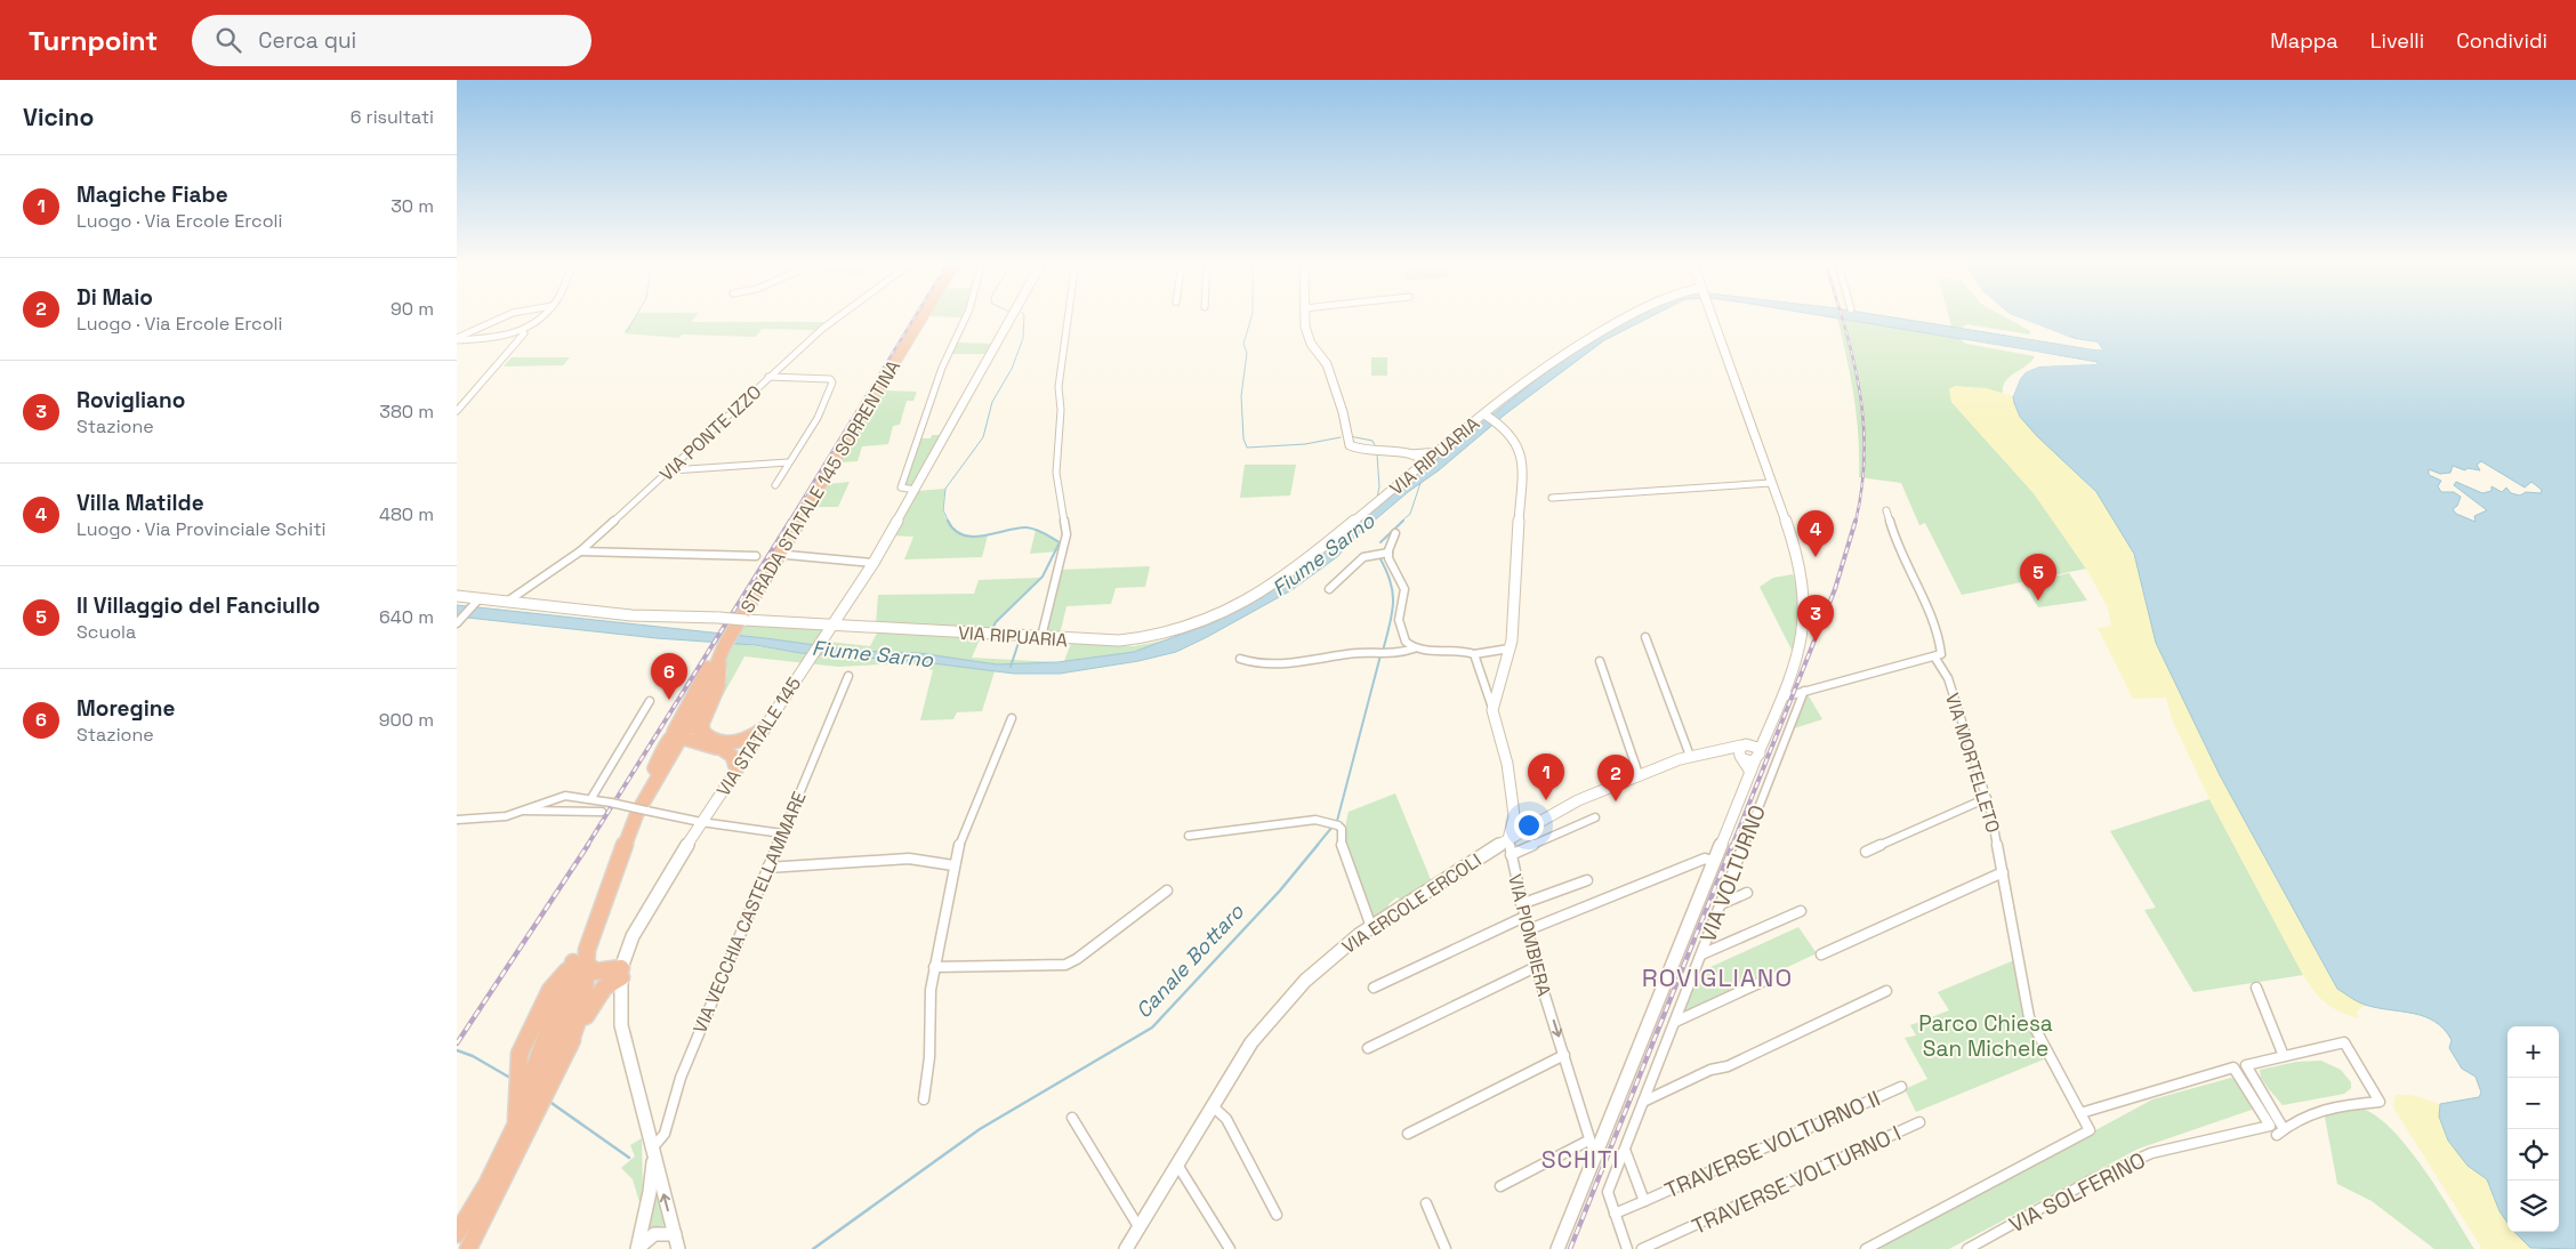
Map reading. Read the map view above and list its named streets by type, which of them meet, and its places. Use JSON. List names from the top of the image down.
{
  "streets": {
    "highway": ["STRADA STATALE 145 SORRENTINA"],
    "street": [
      "VIA PONTE IZZO",
      "VIA RIPUARIA",
      "VIA STATALE 145",
      "VIA MORTELLETO",
      "VIA VOLTURNO",
      "VIA ERCOLE ERCOLI",
      "VIA VECCHIA CASTELLAMMARE",
      "VIA PIOMBIERA",
      "TRAVERSE VOLTURNO II",
      "TRAVERSE VOLTURNO I",
      "VIA SOLFERINO"
    ]
  },
  "crossings": [
    ["VIA RIPUARIA", "VIA STATALE 145"],
    ["VIA RIPUARIA", "VIA PIOMBIERA"],
    ["VIA STATALE 145", "VIA VECCHIA CASTELLAMMARE"],
    ["VIA MORTELLETO", "VIA SOLFERINO"],
    ["VIA VOLTURNO", "TRAVERSE VOLTURNO II"],
    ["VIA ERCOLE ERCOLI", "VIA PIOMBIERA"]
  ],
  "districts": ["ROVIGLIANO", "SCHITI"],
  "water": ["Fiume Sarno", "Canale Bottaro"],
  "parks": ["Parco Chiesa San Michele"],
  "page": {
    "header": "Turnpoint",
    "search": "Cerca qui",
    "nav": ["Mappa", "Livelli", "Condividi"],
    "heading": ["Vicino", "6 risultati"],
    "list": [
      {
        "mark": "1",
        "name": "Magiche Fiabe",
        "note": "Luogo · Via Ercole Ercoli",
        "value": "30 m"
      },
      {
        "mark": "2",
        "name": "Di Maio",
        "note": "Luogo · Via Ercole Ercoli",
        "value": "90 m"
      },
      {
        "mark": "3",
        "name": "Rovigliano",
        "note": "Stazione",
        "value": "380 m"
      },
      {
        "mark": "4",
        "name": "Villa Matilde",
        "note": "Luogo · Via Provinciale Schiti",
        "value": "480 m"
      },
      {
        "mark": "5",
        "name": "Il Villaggio del Fanciullo",
        "note": "Scuola",
        "value": "640 m"
      },
      {
        "mark": "6",
        "name": "Moregine",
        "note": "Stazione",
        "value": "900 m"
      }
    ],
    "pins": [
      "4",
      "5",
      "3",
      "6",
      "1",
      "2"
    ],
    "map_buttons": ["+", "−"]
  }
}
